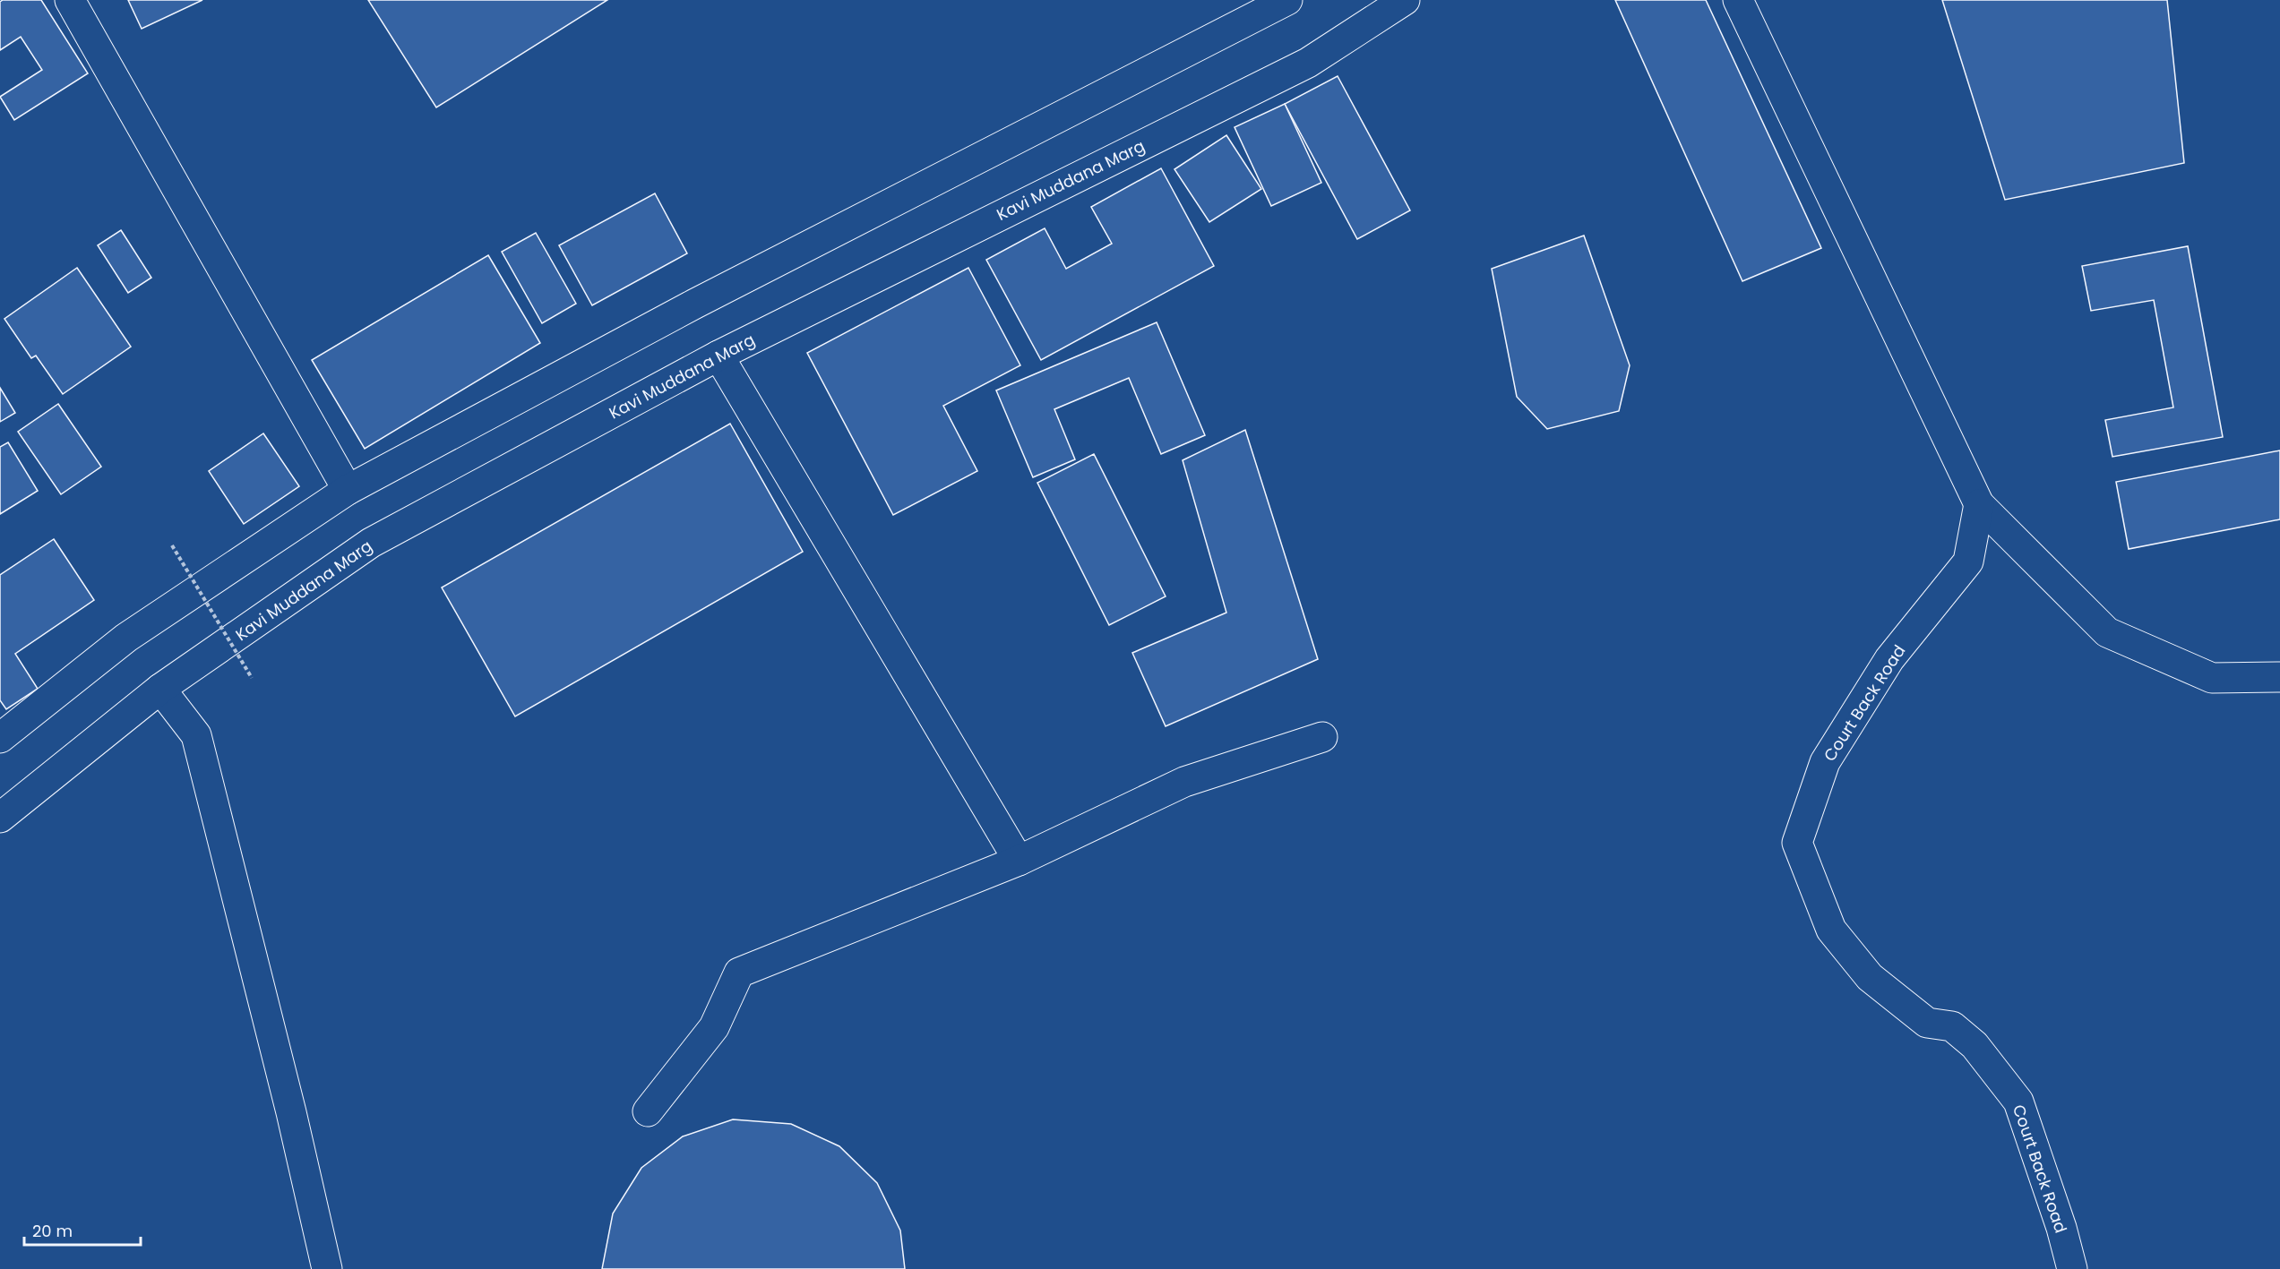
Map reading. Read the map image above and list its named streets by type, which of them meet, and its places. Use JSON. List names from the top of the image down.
{
  "streets": {
    "street": ["Kavi Muddana Marg", "Court Back Road"]
  },
  "scale_bar": "20 m"
}
